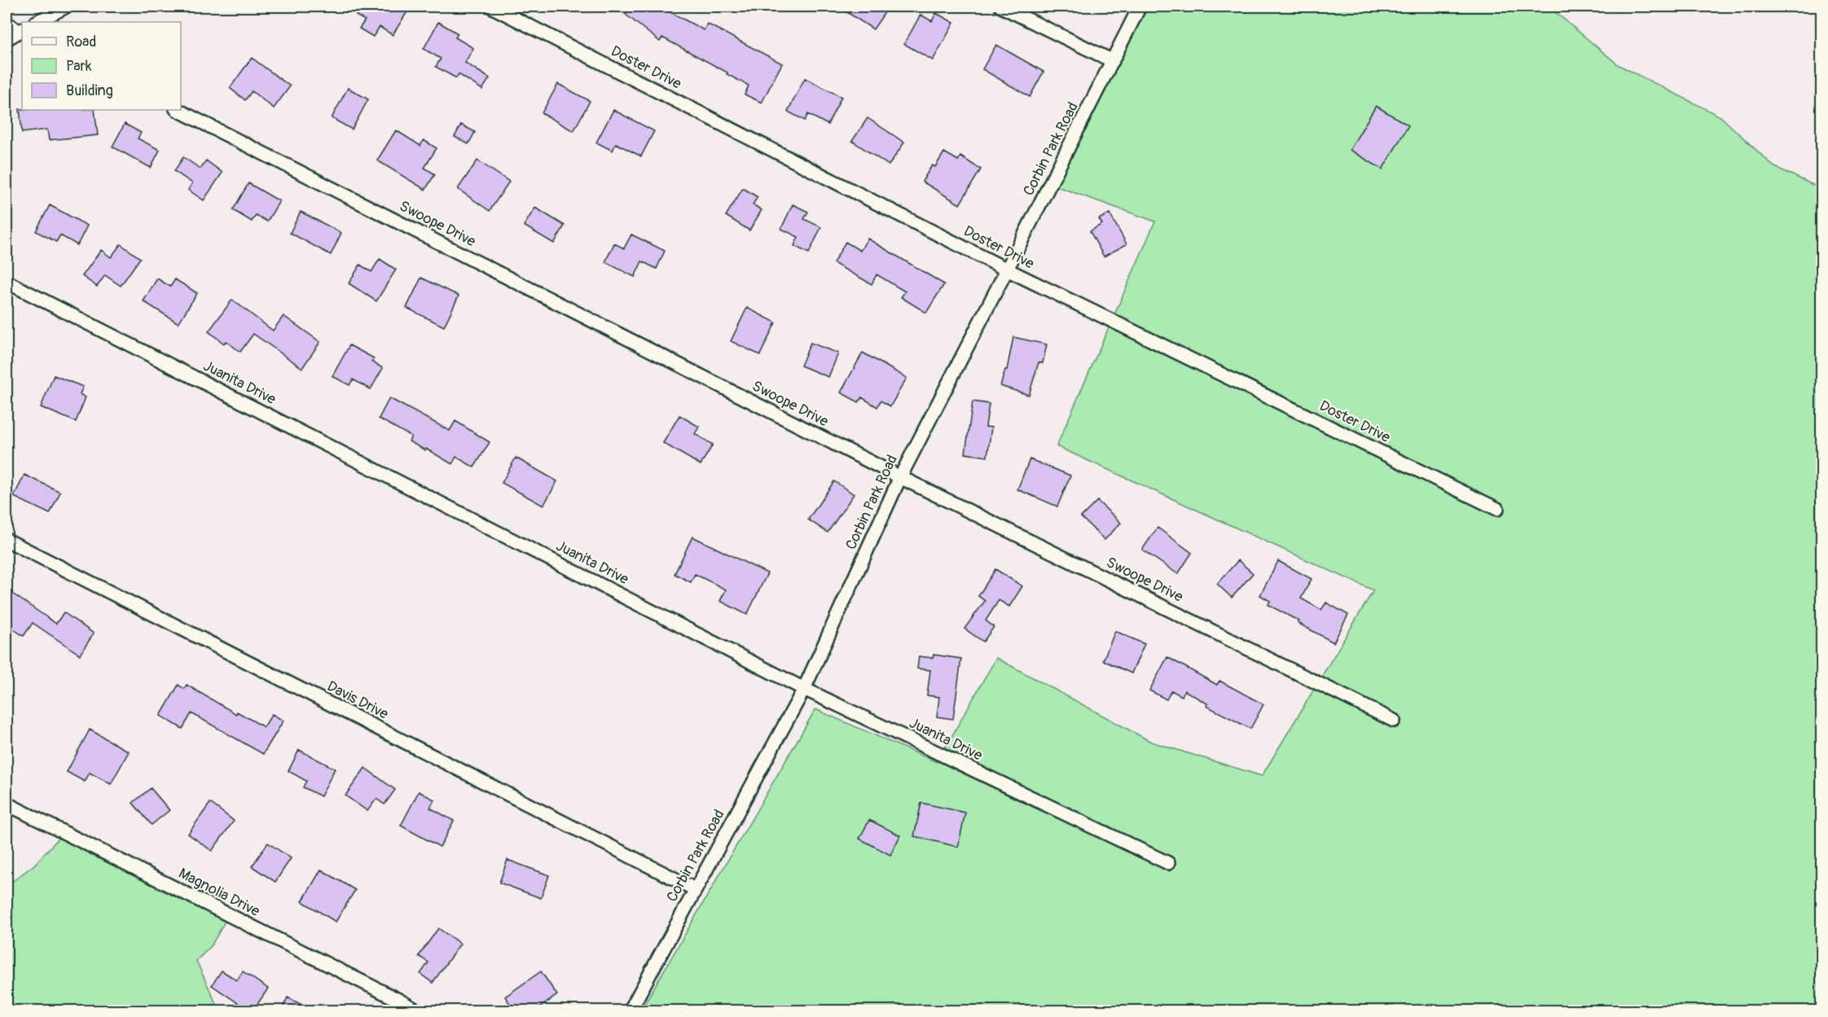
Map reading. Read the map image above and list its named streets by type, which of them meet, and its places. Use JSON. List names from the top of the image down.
{
  "streets": {
    "street": [
      "Doster Drive",
      "Corbin Park Road",
      "Swoope Drive",
      "Juanita Drive",
      "Davis Drive",
      "Magnolia Drive"
    ]
  },
  "crossings": [
    ["Doster Drive", "Corbin Park Road"],
    ["Corbin Park Road", "Swoope Drive"],
    ["Corbin Park Road", "Juanita Drive"],
    ["Corbin Park Road", "Davis Drive"]
  ],
  "legend": ["Road", "Park", "Building"]
}
